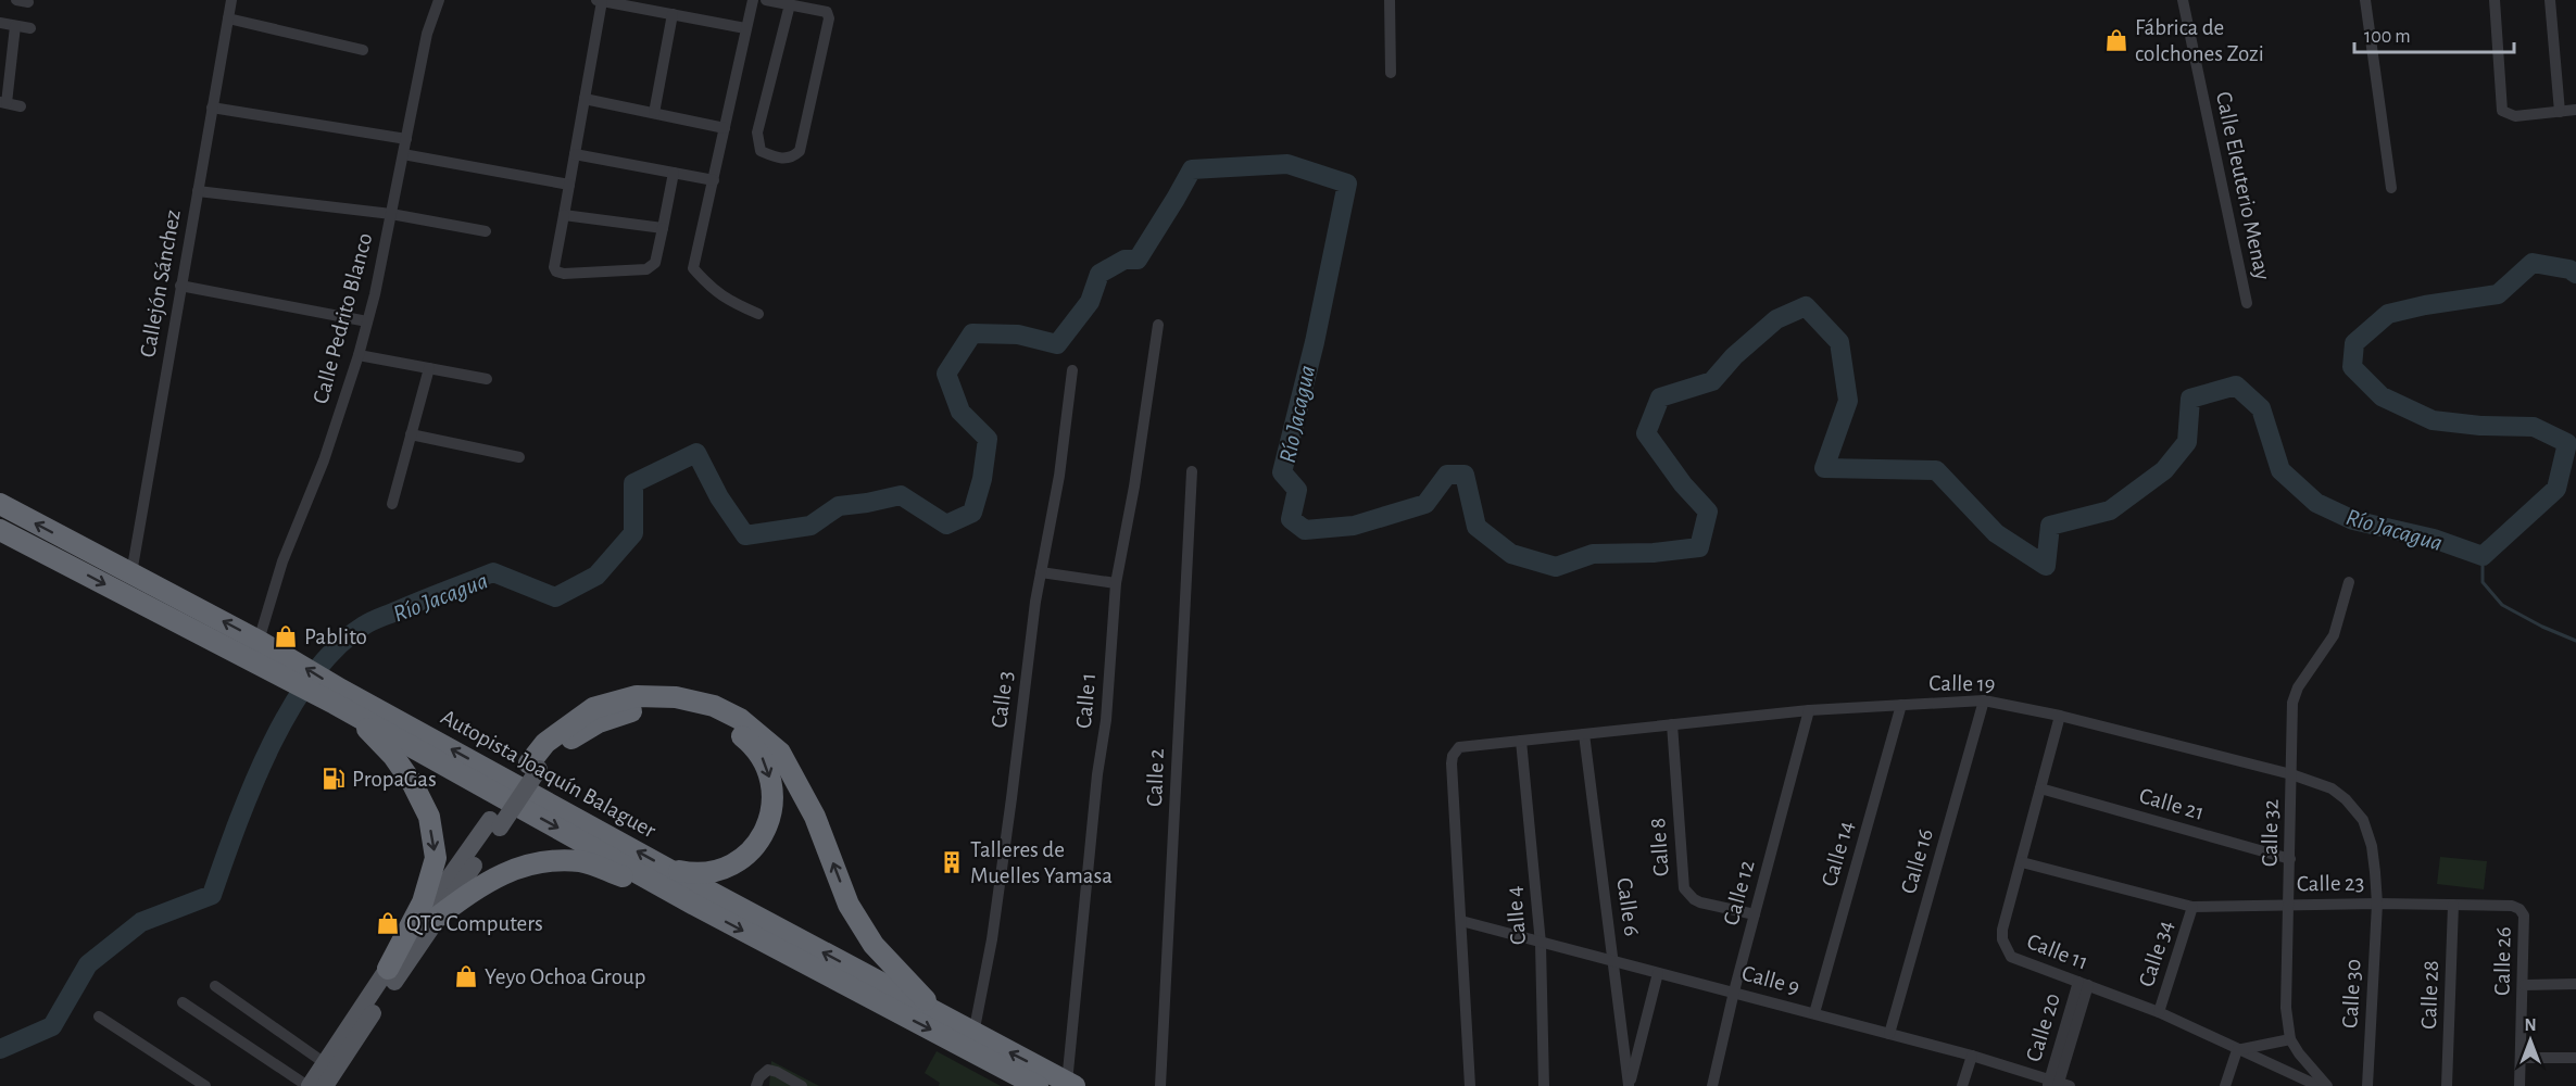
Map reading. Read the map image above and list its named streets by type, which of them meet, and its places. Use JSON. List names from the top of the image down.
{
  "streets": {
    "highway": ["Autopista Joaquín Balaguer"],
    "street": [
      "Calle Eleuterio Menay",
      "Callejón Sánchez",
      "Calle Pedrito Blanco",
      "Calle 19",
      "Calle 3",
      "Calle 1",
      "Calle 2",
      "Calle 21",
      "Calle 32",
      "Calle 8",
      "Calle 14",
      "Calle 16",
      "Calle 23",
      "Calle 12",
      "Calle 6",
      "Calle 4",
      "Calle 11",
      "Calle 34",
      "Calle 26",
      "Calle 9",
      "Calle 30",
      "Calle 28",
      "Calle 20"
    ]
  },
  "crossings": [
    ["Callejón Sánchez", "Autopista Joaquín Balaguer"],
    ["Calle Pedrito Blanco", "Autopista Joaquín Balaguer"],
    ["Calle 19", "Calle 32"],
    ["Calle 19", "Calle 8"],
    ["Calle 19", "Calle 14"],
    ["Calle 19", "Calle 16"],
    ["Calle 19", "Calle 23"],
    ["Calle 19", "Calle 12"],
    ["Calle 19", "Calle 6"],
    ["Calle 19", "Calle 4"],
    ["Calle 19", "Calle 11"],
    ["Calle 19", "Calle 9"],
    ["Calle 19", "Calle 30"],
    ["Calle 3", "Autopista Joaquín Balaguer"],
    ["Calle 1", "Autopista Joaquín Balaguer"],
    ["Calle 21", "Calle 32"],
    ["Calle 21", "Calle 11"],
    ["Calle 32", "Calle 23"],
    ["Calle 8", "Calle 12"],
    ["Calle 14", "Calle 9"],
    ["Calle 16", "Calle 9"],
    ["Calle 23", "Calle 11"],
    ["Calle 23", "Calle 34"],
    ["Calle 23", "Calle 26"],
    ["Calle 23", "Calle 30"],
    ["Calle 23", "Calle 28"],
    ["Calle 12", "Calle 9"],
    ["Calle 6", "Calle 9"],
    ["Calle 4", "Calle 9"],
    ["Calle 11", "Calle 34"],
    ["Calle 11", "Calle 20"],
    ["Calle 9", "Calle 20"]
  ],
  "water": ["Río Jacagua"],
  "places": {
    "shop": [
      "Fábrica de colchones Zozi",
      "Pablito",
      "QTC Computers",
      "Yeyo Ochoa Group"
    ],
    "fuel station": ["PropaGas"],
    "building": ["Talleres de Muelles Yamasa"]
  },
  "scale_bar": "100 m",
  "north": "top"
}
